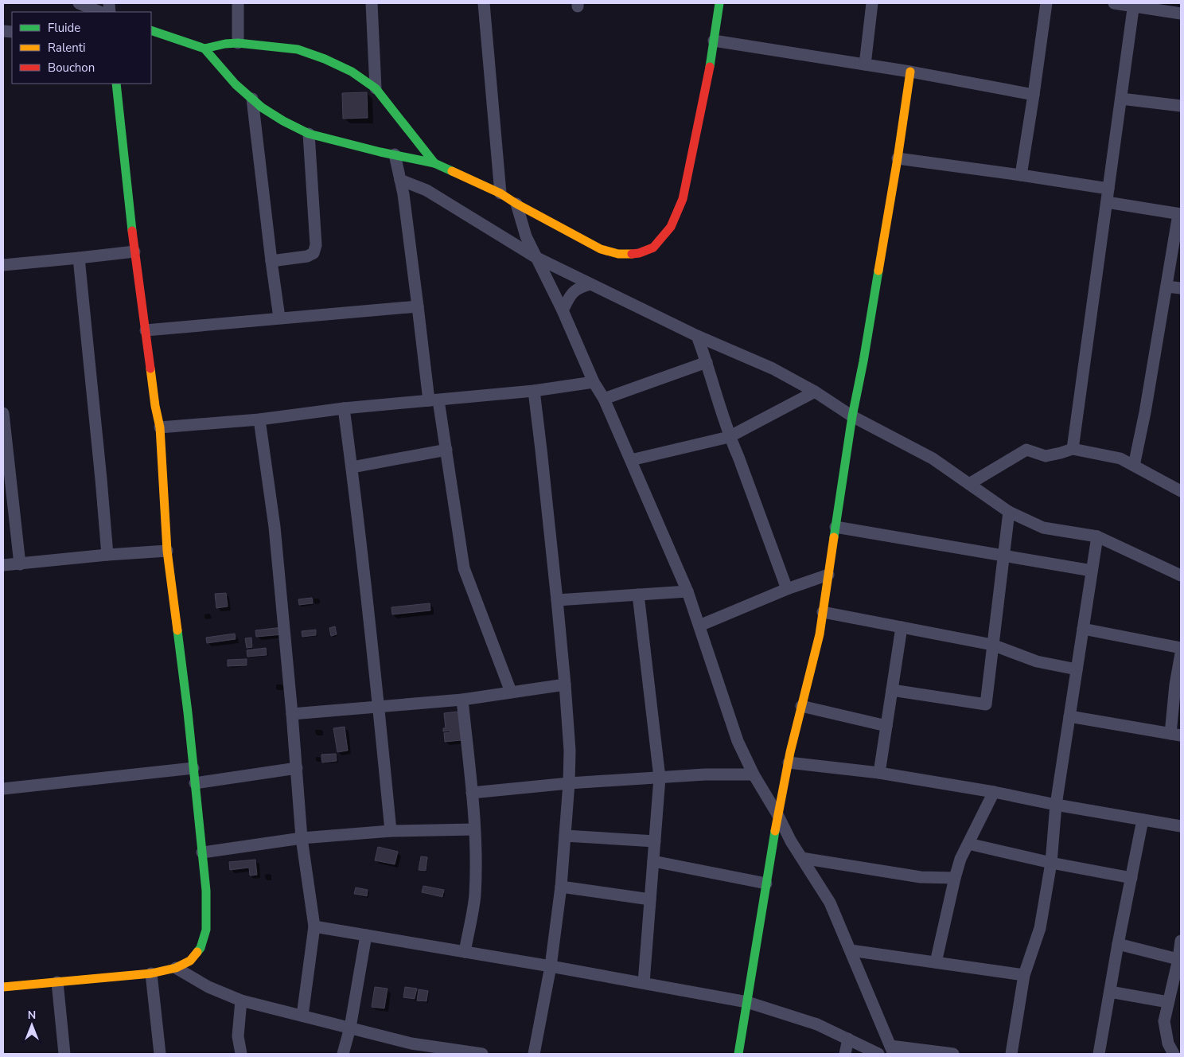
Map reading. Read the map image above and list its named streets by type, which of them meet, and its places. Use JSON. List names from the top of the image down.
{
  "legend": ["Fluide", "Ralenti", "Bouchon"],
  "north": "top"
}
